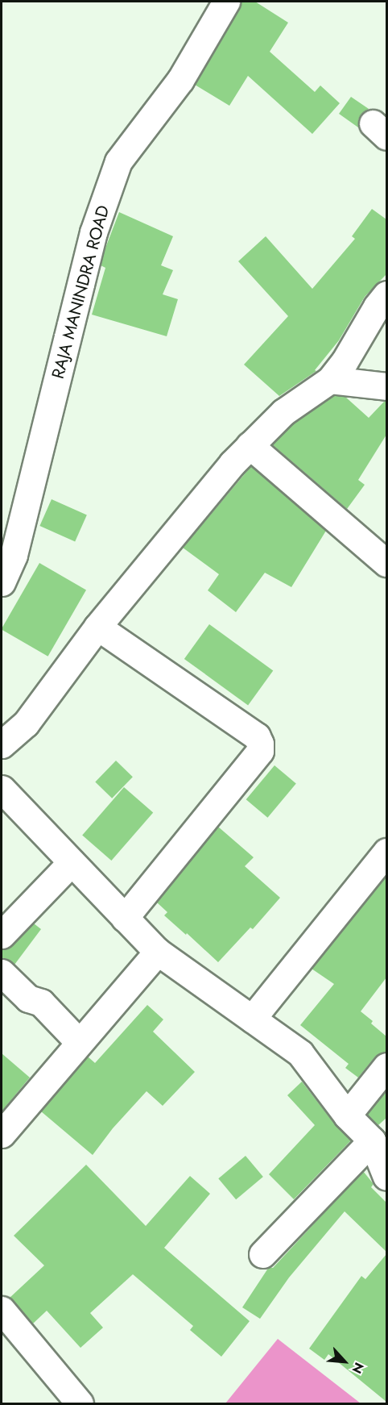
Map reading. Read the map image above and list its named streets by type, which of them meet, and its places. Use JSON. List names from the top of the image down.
{
  "streets": {
    "street": ["RAJA MANINDRA ROAD"]
  },
  "north": "bottom right"
}
